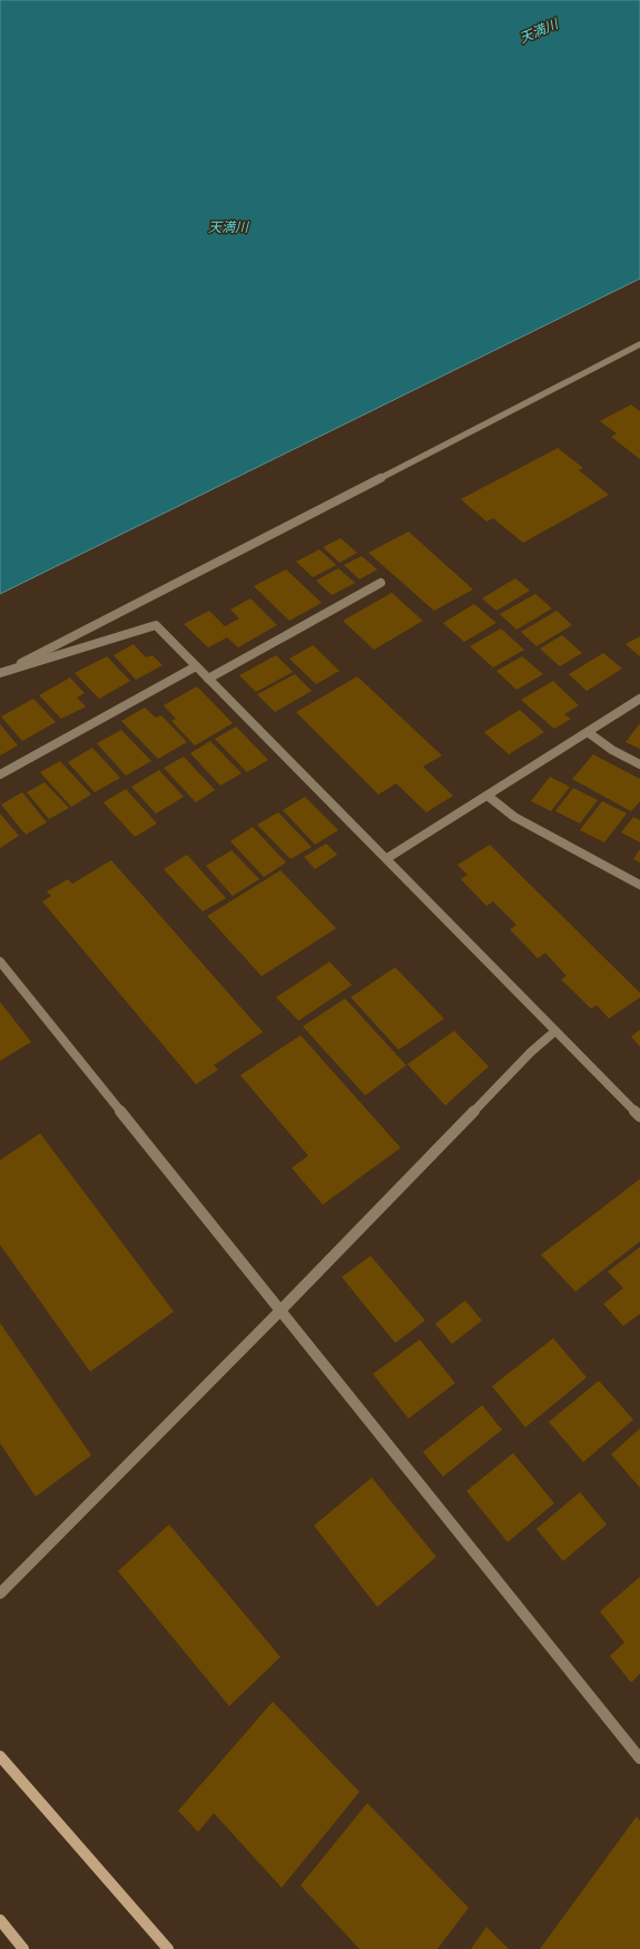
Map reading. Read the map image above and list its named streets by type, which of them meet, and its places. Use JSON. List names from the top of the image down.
{
  "water": ["天満川"]
}
